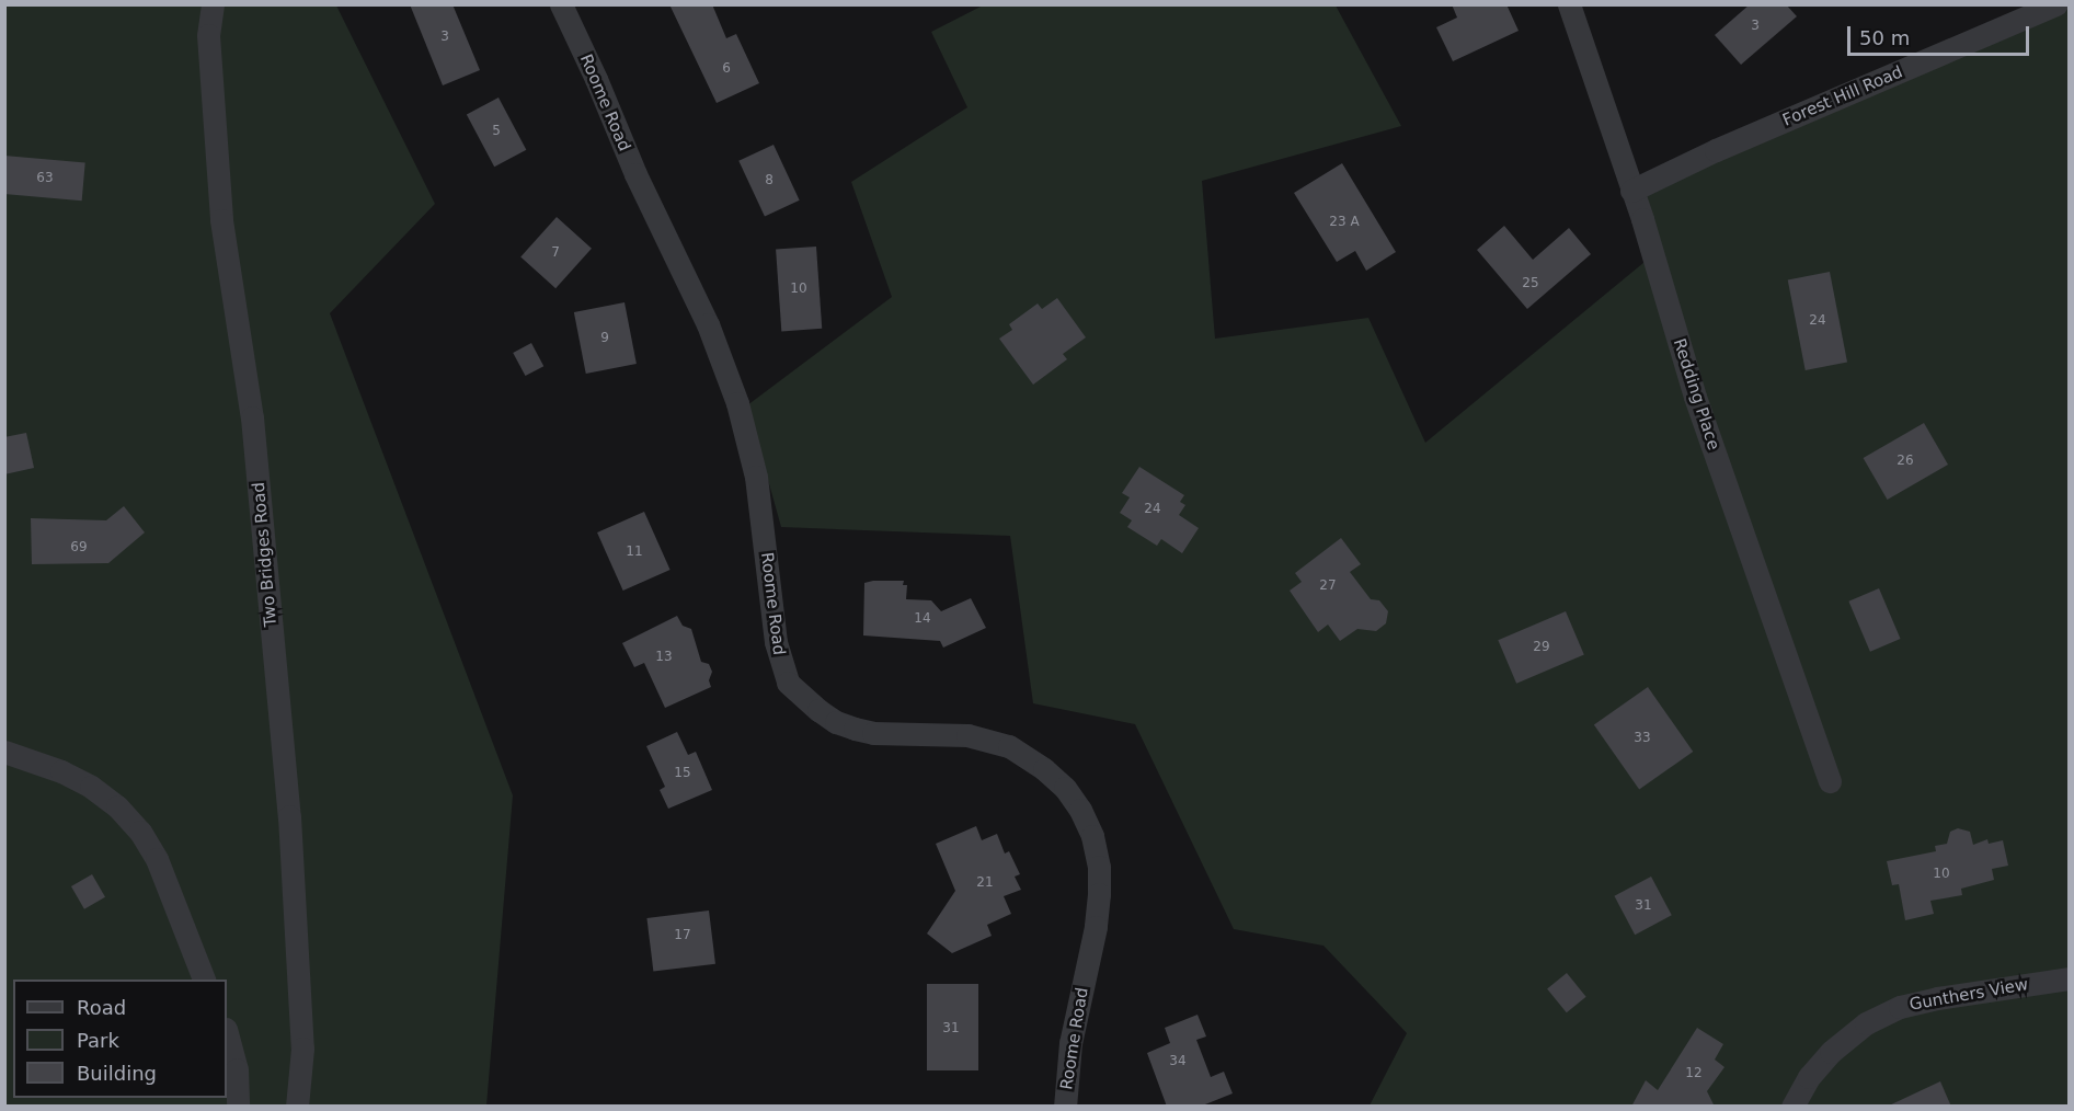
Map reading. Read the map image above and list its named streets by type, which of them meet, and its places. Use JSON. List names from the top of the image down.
{
  "streets": {
    "street": [
      "Forest Hill Road",
      "Roome Road",
      "Redding Place",
      "Two Bridges Road",
      "Gunthers View"
    ]
  },
  "crossings": [
    ["Forest Hill Road", "Redding Place"]
  ],
  "house_numbers": [
    "3",
    "3",
    "6",
    "5",
    "63",
    "8",
    "23 A",
    "7",
    "25",
    "10",
    "24",
    "9",
    "26",
    "24",
    "69",
    "11",
    "27",
    "14",
    "29",
    "13",
    "33",
    "15",
    "10",
    "21",
    "31",
    "17",
    "31",
    "34",
    "12"
  ],
  "legend": ["Road", "Park", "Building"],
  "scale_bar": "50 m"
}
